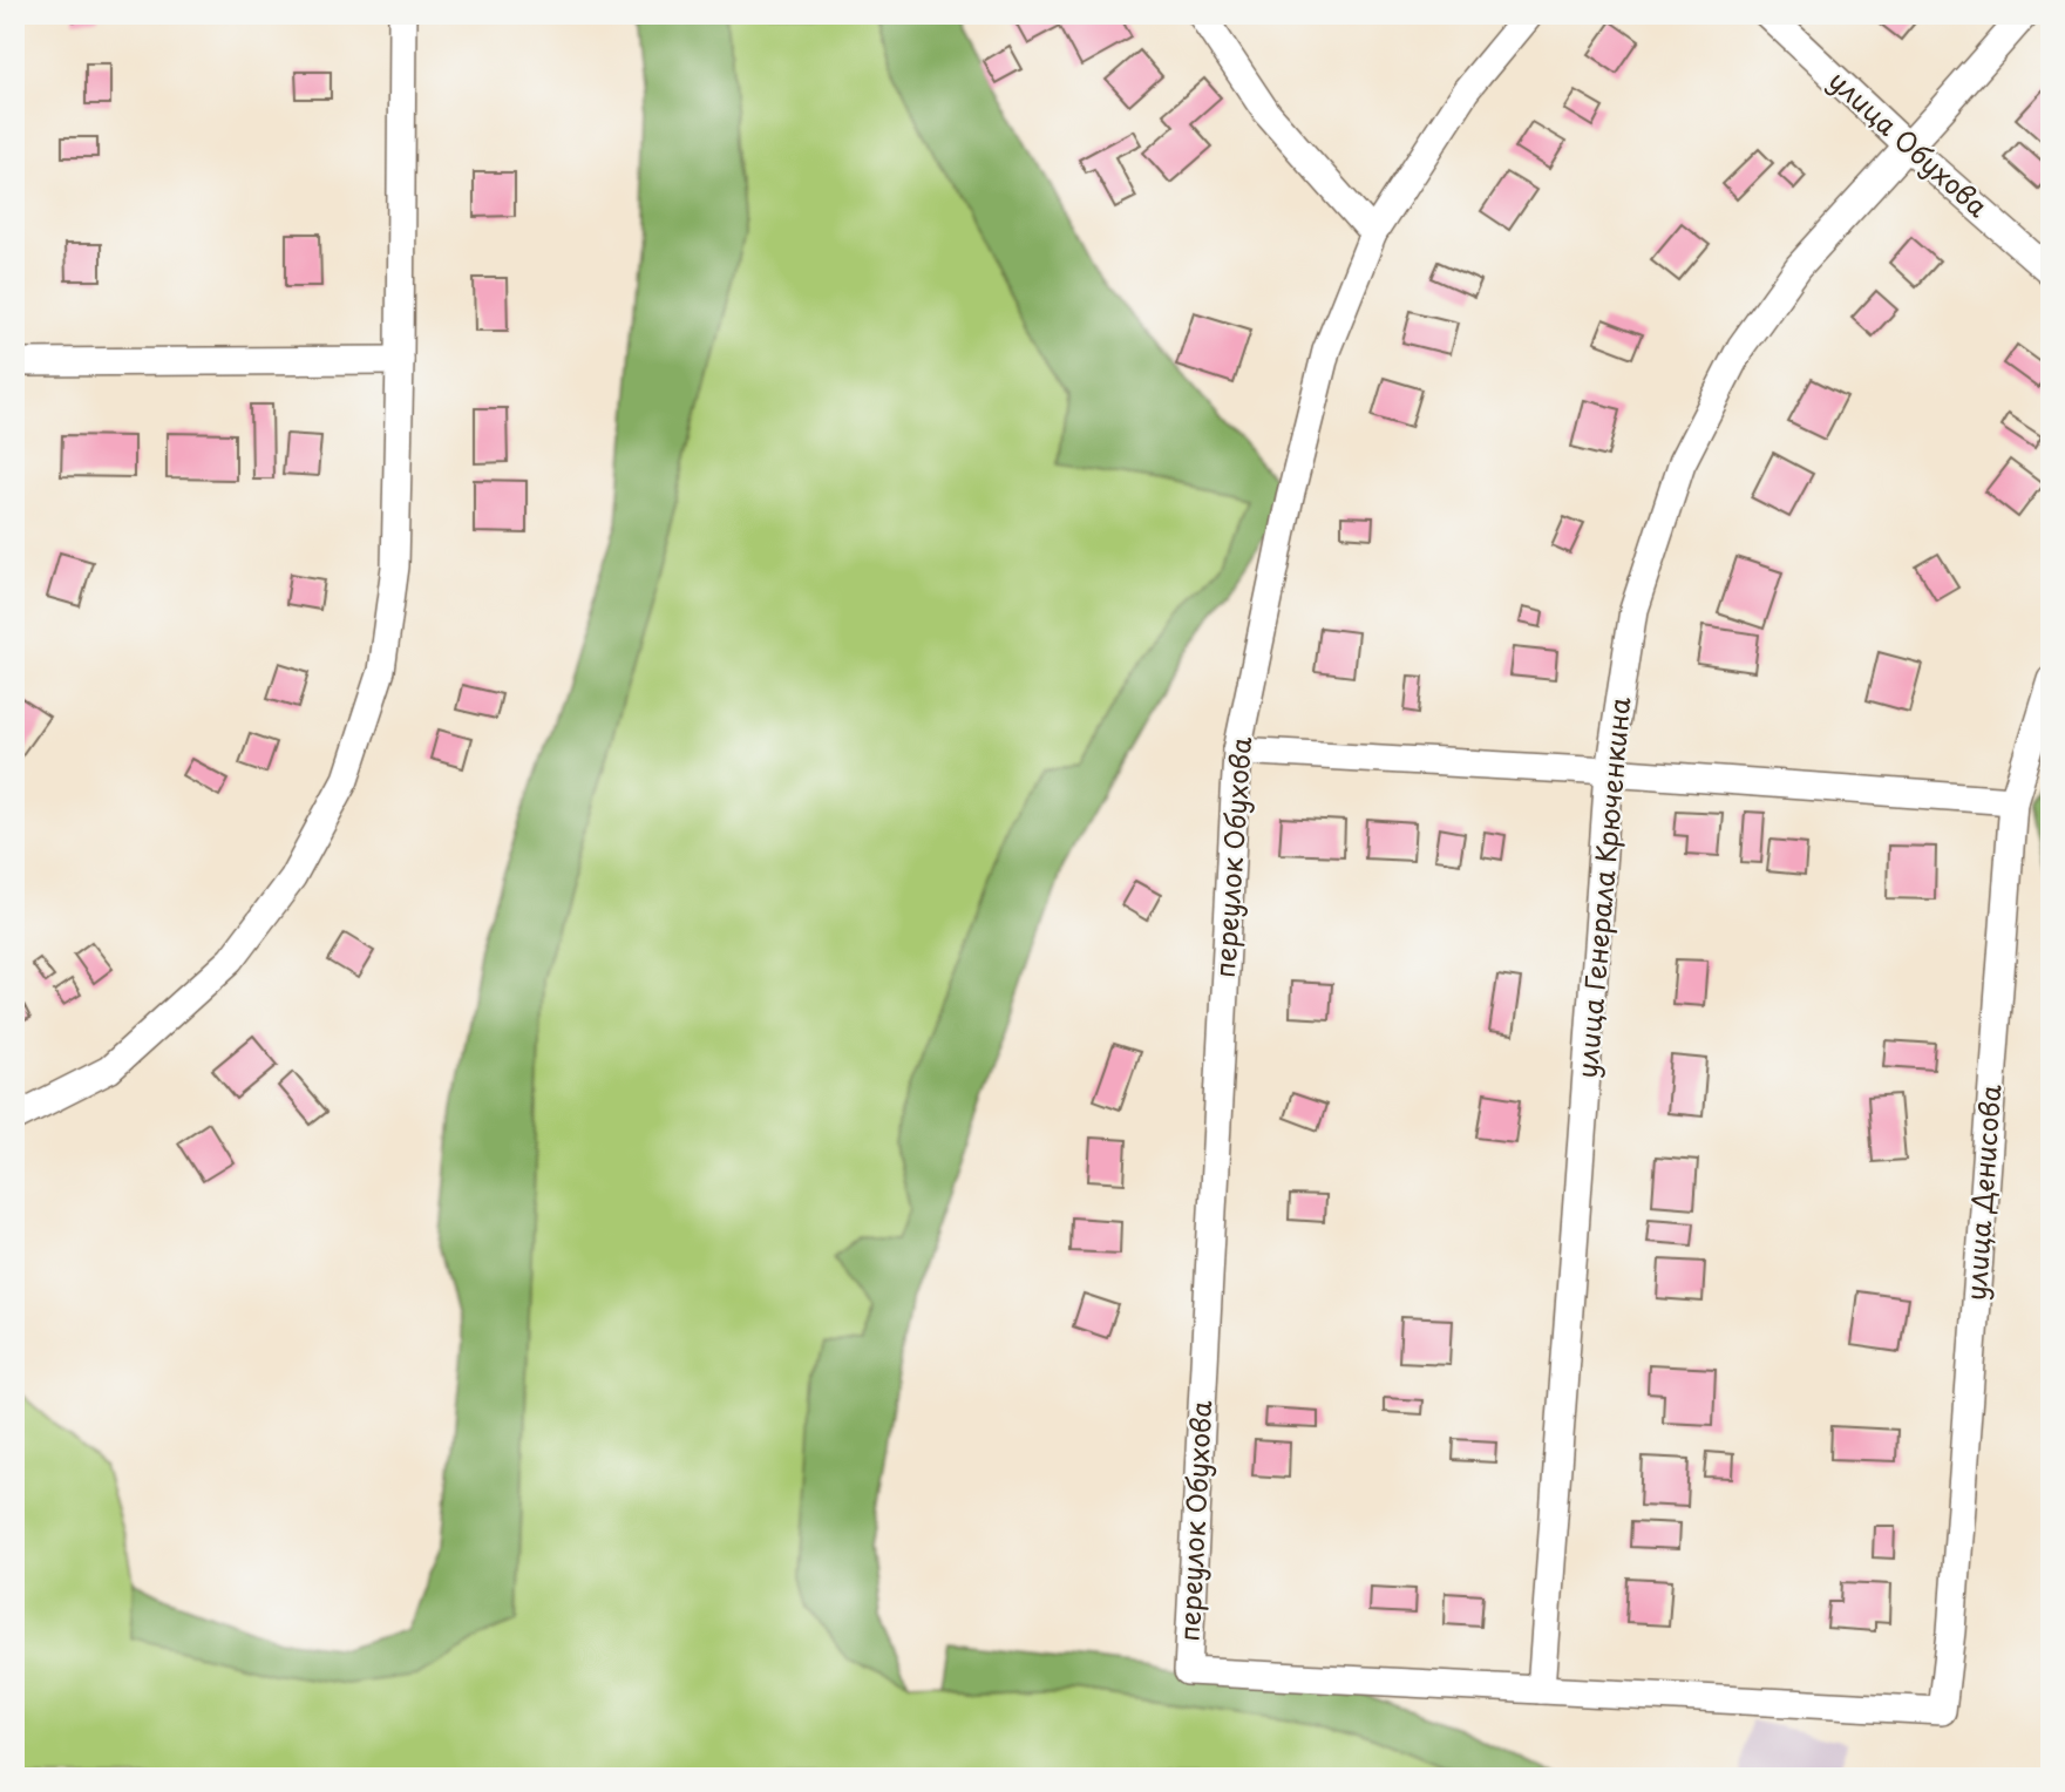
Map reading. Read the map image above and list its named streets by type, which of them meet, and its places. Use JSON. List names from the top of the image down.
{
  "streets": {
    "street": [
      "улица Обухова",
      "переулок Обухова",
      "улица Генерала Крюченкина",
      "улица Денисова"
    ]
  },
  "crossings": [
    ["улица Обухова", "улица Генерала Крюченкина"],
    ["переулок Обухова", "улица Генерала Крюченкина"],
    ["переулок Обухова", "улица Денисова"],
    ["улица Генерала Крюченкина", "улица Денисова"]
  ]
}
